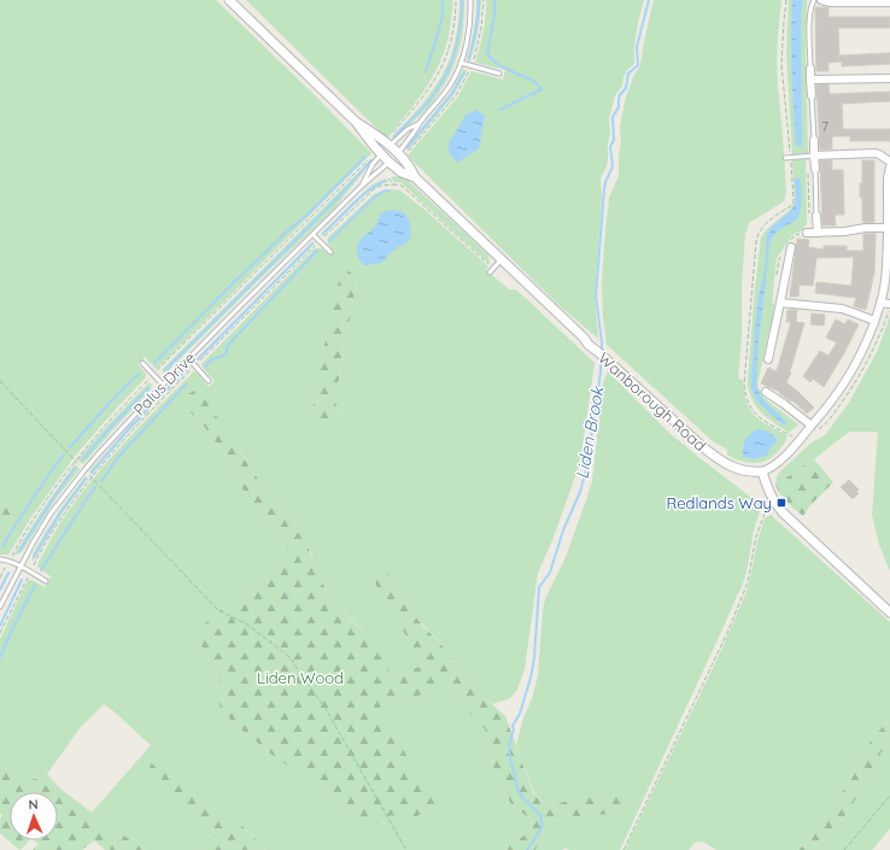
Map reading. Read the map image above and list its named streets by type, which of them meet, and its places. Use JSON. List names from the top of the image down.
{
  "streets": {
    "street": ["Palus Drive", "Wanborough Road"]
  },
  "crossings": [
    ["Palus Drive", "Wanborough Road"]
  ],
  "water": ["Liden Brook"],
  "parks": ["Liden Wood"],
  "places": {
    "transit": ["Redlands Way"]
  },
  "house_numbers": ["7"],
  "north": "top"
}
